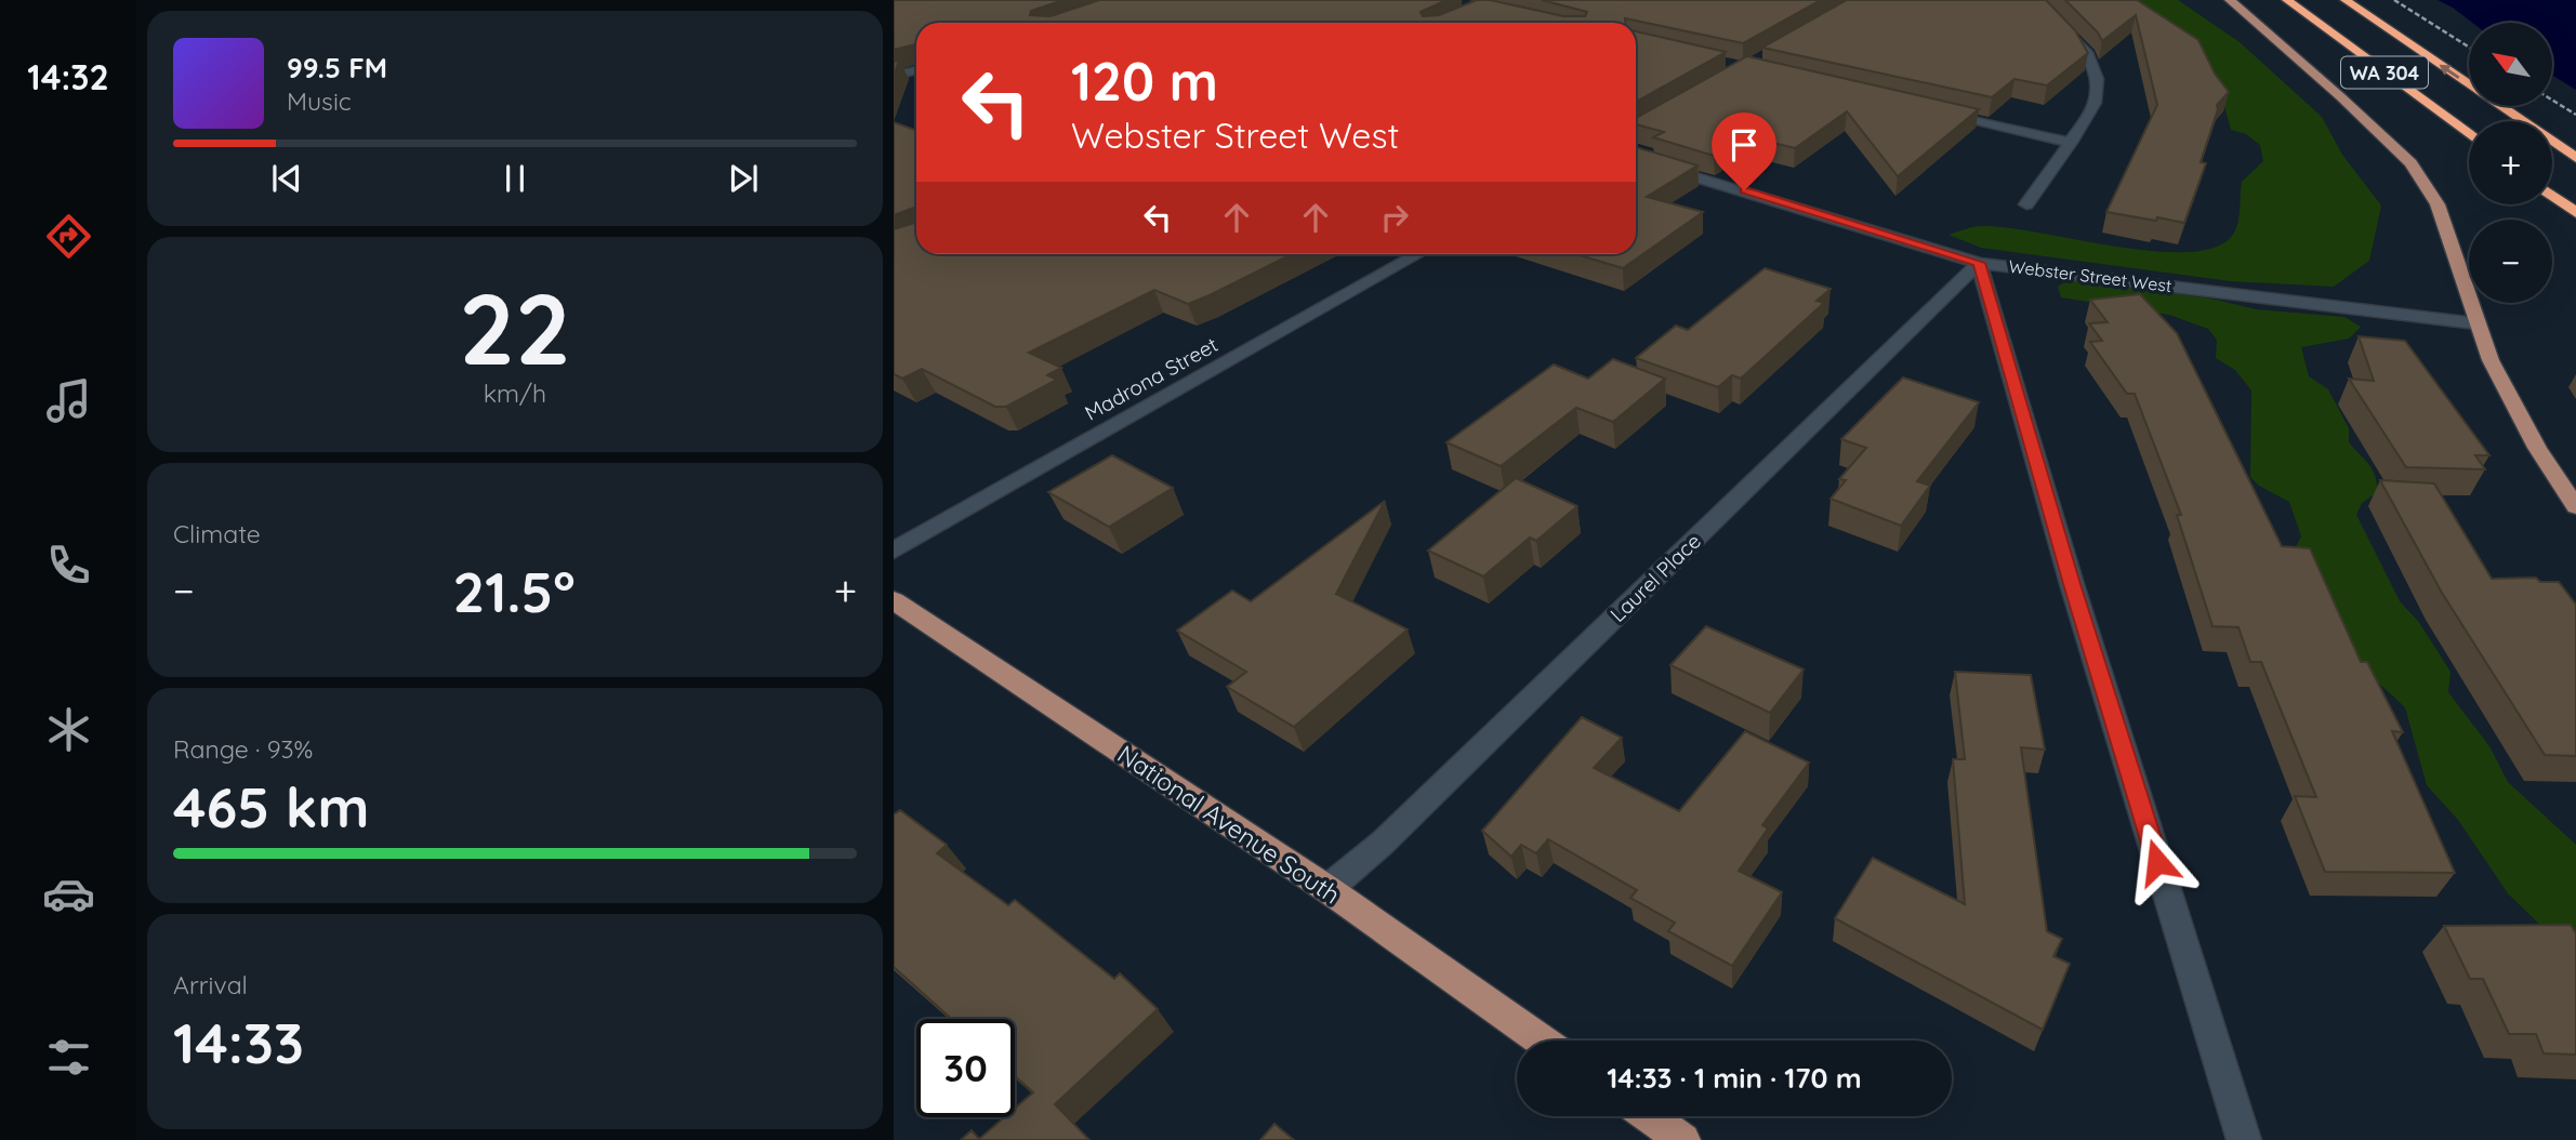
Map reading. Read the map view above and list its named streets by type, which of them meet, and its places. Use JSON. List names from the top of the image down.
{
  "streets": {
    "highway": ["WA 304"],
    "main road": ["National Avenue South"],
    "street": ["Webster Street West", "Madrona Street", "Laurel Place"]
  },
  "crossings": [
    ["Webster Street West", "Laurel Place"],
    ["Laurel Place", "National Avenue South"]
  ],
  "north": "top left",
  "page": {
    "tabs": "14:32",
    "map_buttons": ["+", "−"],
    "turn": ["120 m", "Webster Street West"],
    "song": ["99.5 FM", "Music"],
    "tile": [
      ["22", "km/h"],
      "Climate",
      ["Range · 93%", "465 km"],
      ["Arrival", "14:33"]
    ],
    "heat": ["−", "21.5°", "+"],
    "limit": "30",
    "trip": "14:33 · 1 min · 170 m"
  }
}
